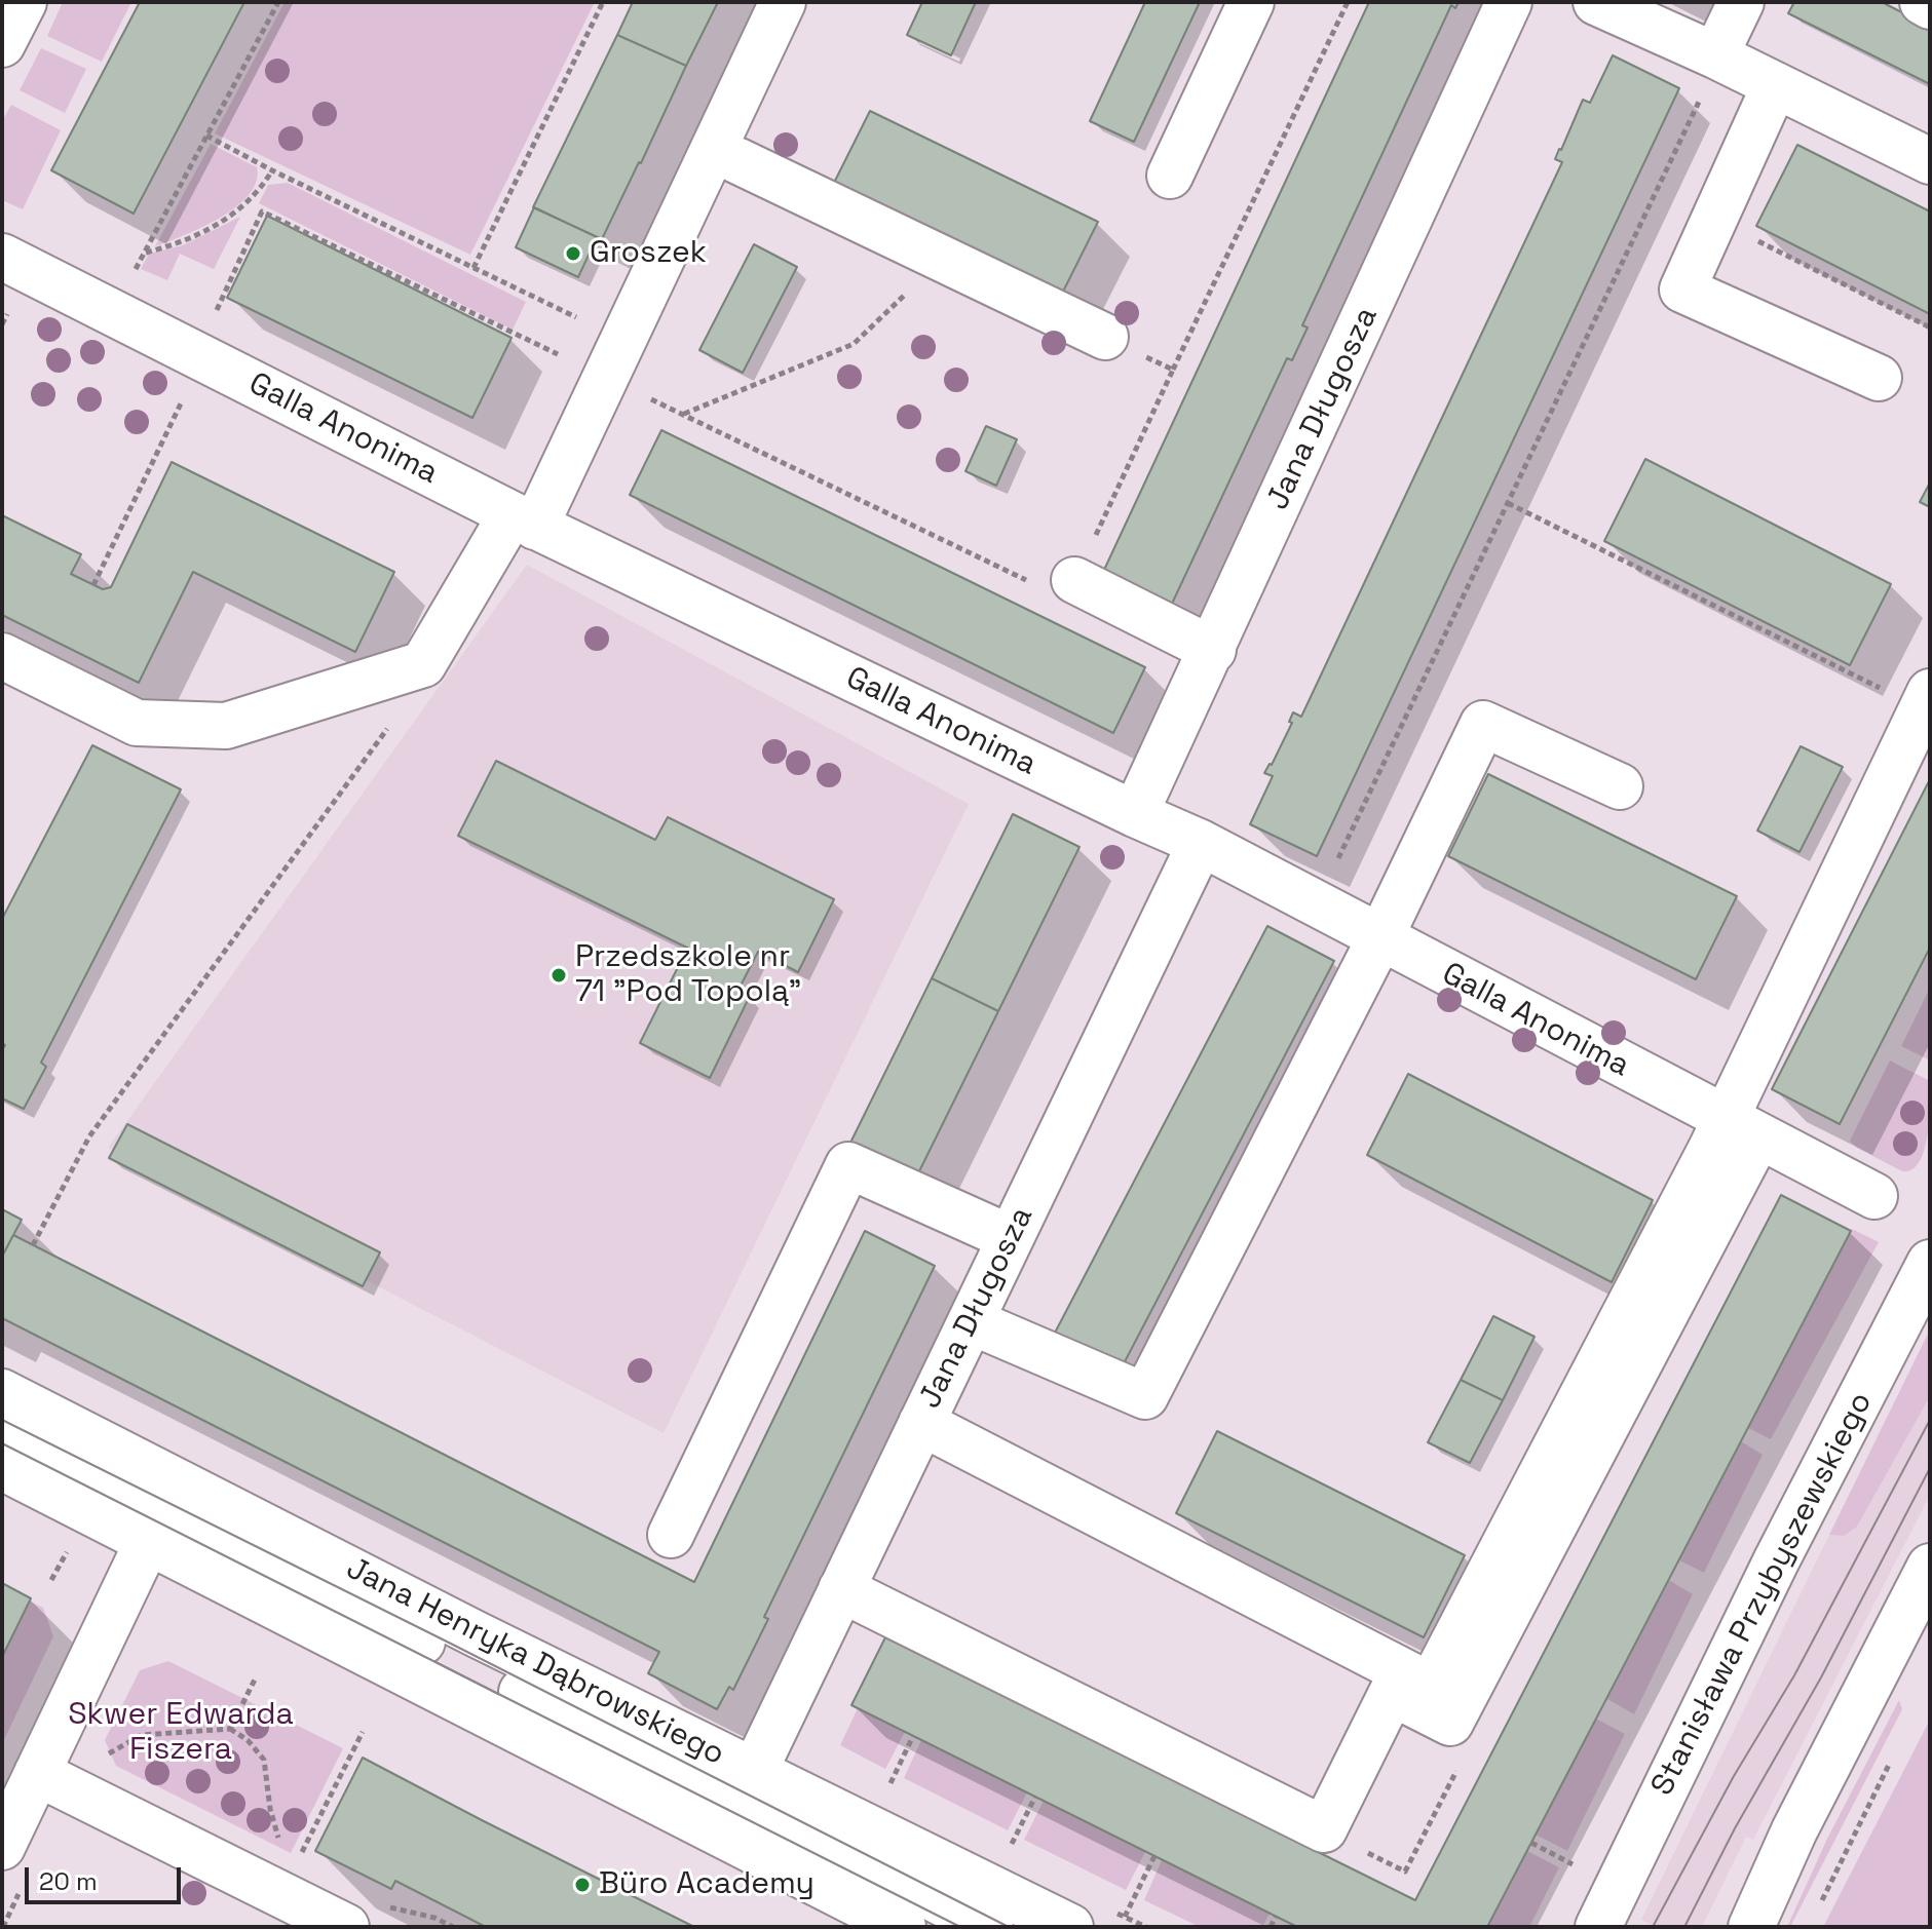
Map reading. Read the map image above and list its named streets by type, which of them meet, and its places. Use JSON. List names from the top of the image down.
{
  "streets": {
    "street": [
      "Jana Długosza",
      "Galla Anonima",
      "Stanisława Przybyszewskiego",
      "Jana Henryka Dąbrowskiego"
    ]
  },
  "crossings": [
    ["Jana Długosza", "Galla Anonima"],
    ["Jana Długosza", "Jana Henryka Dąbrowskiego"]
  ],
  "parks": ["Skwer Edwarda Fiszera"],
  "places": ["Groszek", "Przedszkole nr 71 \"Pod Topolą\"", "Büro Academy"],
  "scale_bar": "20 m"
}
